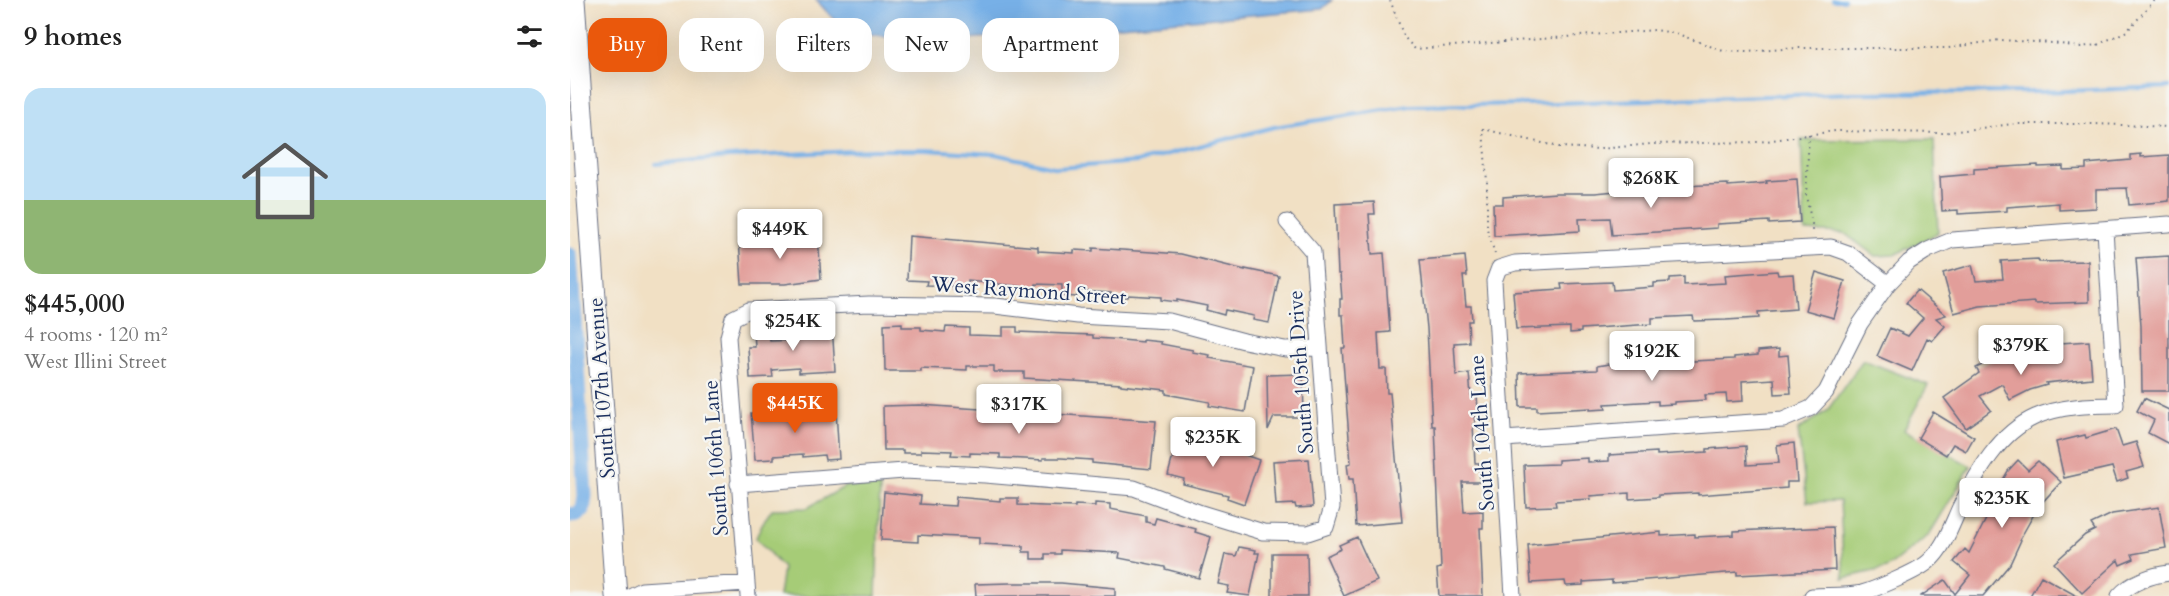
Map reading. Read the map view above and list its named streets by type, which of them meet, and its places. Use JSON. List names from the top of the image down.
{
  "streets": {
    "main road": ["South 107th Avenue"],
    "street": [
      "West Raymond Street",
      "South 105th Drive",
      "South 104th Lane",
      "South 106th Lane"
    ]
  },
  "crossings": [
    ["West Raymond Street", "South 105th Drive"],
    ["West Raymond Street", "South 106th Lane"],
    ["South 105th Drive", "South 106th Lane"]
  ],
  "page": {
    "heading": "9 homes",
    "chip": [
      "Buy",
      "Rent",
      "Filters",
      "New",
      "Apartment"
    ],
    "list": [
      {
        "name": "$445,000",
        "note": "4 rooms · 120 m² · West Illini Street"
      }
    ],
    "price": [
      "$268K",
      "$449K",
      "$254K",
      "$379K",
      "$192K",
      "$445K",
      "$317K",
      "$235K",
      "$235K"
    ]
  }
}
